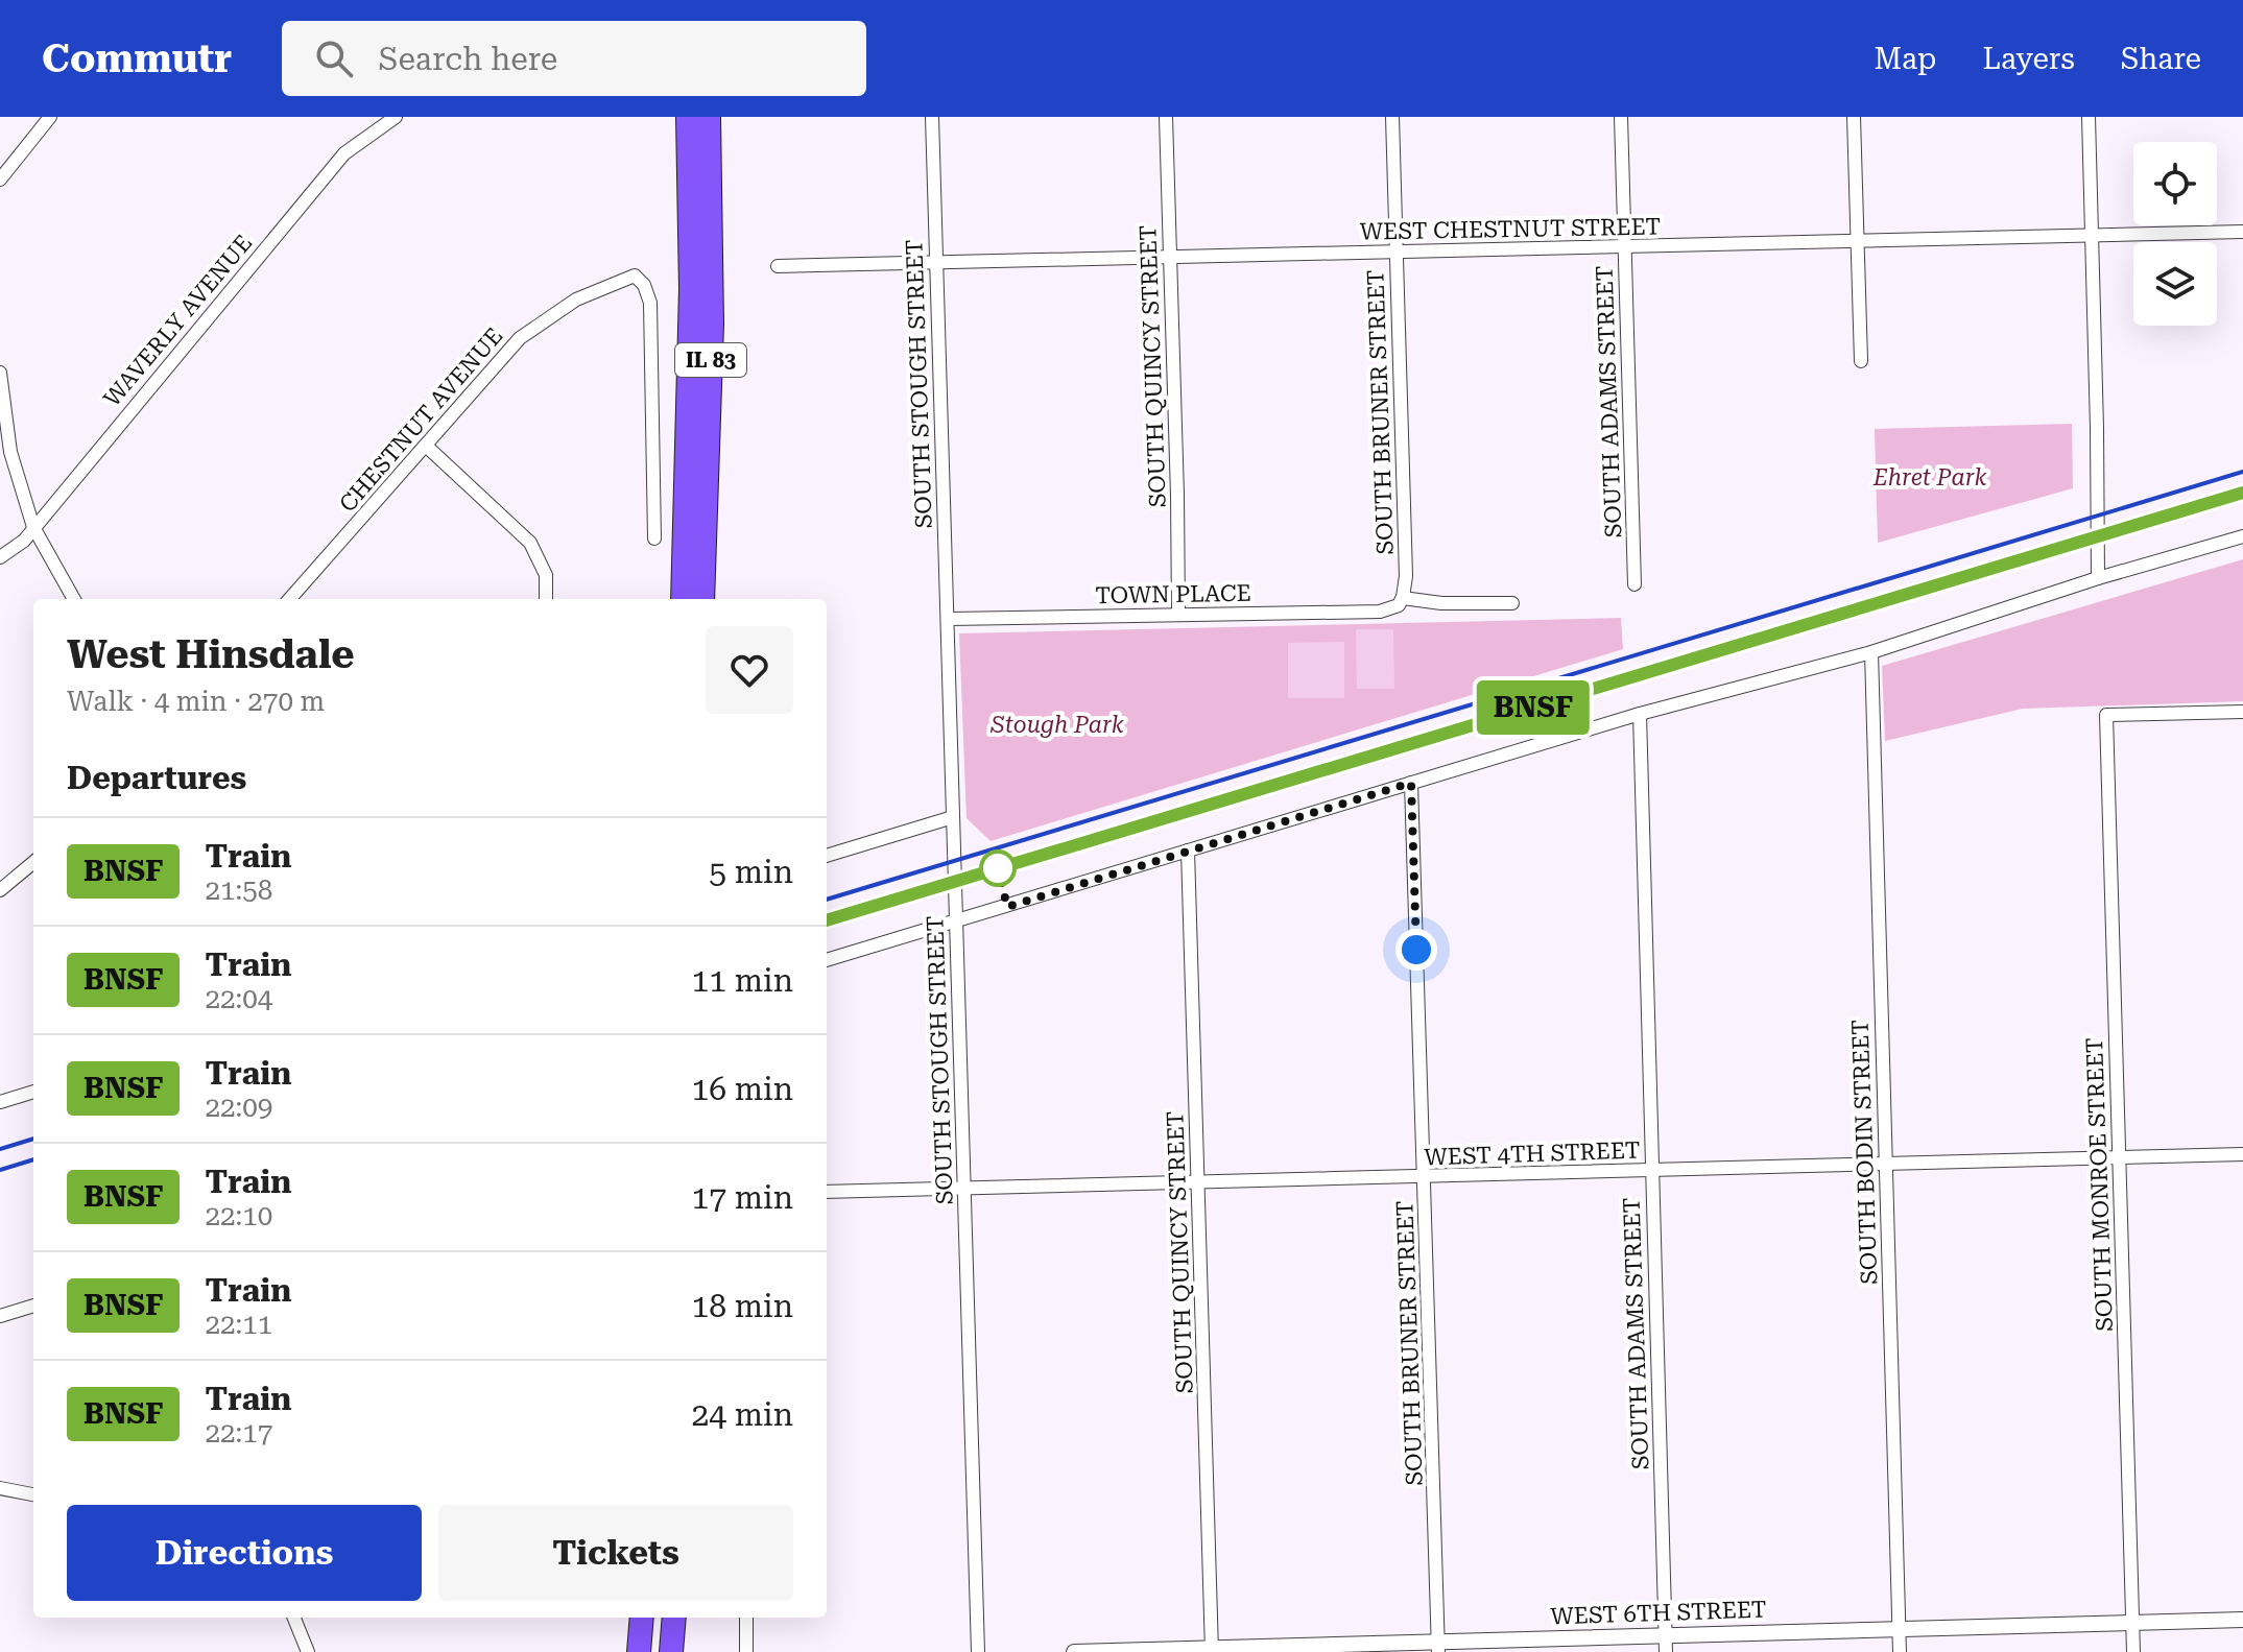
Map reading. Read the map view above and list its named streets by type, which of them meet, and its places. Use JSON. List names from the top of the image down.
{
  "streets": {
    "highway": ["IL 83"],
    "street": [
      "WEST CHESTNUT STREET",
      "WAVERLY AVENUE",
      "SOUTH QUINCY STREET",
      "SOUTH STOUGH STREET",
      "SOUTH ADAMS STREET",
      "SOUTH BRUNER STREET",
      "CHESTNUT AVENUE",
      "TOWN PLACE",
      "SOUTH BODIN STREET",
      "WEST 4TH STREET",
      "SOUTH MONROE STREET",
      "WEST 6TH STREET"
    ]
  },
  "crossings": [
    ["WEST CHESTNUT STREET", "SOUTH QUINCY STREET"],
    ["WEST CHESTNUT STREET", "SOUTH STOUGH STREET"],
    ["WEST CHESTNUT STREET", "SOUTH ADAMS STREET"],
    ["WEST CHESTNUT STREET", "SOUTH BRUNER STREET"],
    ["SOUTH QUINCY STREET", "TOWN PLACE"],
    ["SOUTH QUINCY STREET", "WEST 4TH STREET"],
    ["SOUTH QUINCY STREET", "WEST 6TH STREET"],
    ["SOUTH STOUGH STREET", "TOWN PLACE"],
    ["SOUTH STOUGH STREET", "WEST 4TH STREET"],
    ["SOUTH ADAMS STREET", "WEST 4TH STREET"],
    ["SOUTH ADAMS STREET", "WEST 6TH STREET"],
    ["SOUTH BRUNER STREET", "TOWN PLACE"],
    ["SOUTH BRUNER STREET", "WEST 4TH STREET"],
    ["SOUTH BRUNER STREET", "WEST 6TH STREET"],
    ["SOUTH BODIN STREET", "WEST 4TH STREET"],
    ["SOUTH BODIN STREET", "WEST 6TH STREET"],
    ["WEST 4TH STREET", "SOUTH MONROE STREET"],
    ["SOUTH MONROE STREET", "WEST 6TH STREET"]
  ],
  "parks": ["Ehret Park", "Stough Park"],
  "page": {
    "header": "Commutr",
    "search": "Search here",
    "nav": ["Map", "Layers", "Share"],
    "on_map": "BNSF",
    "heading": [
      ["West Hinsdale", "Walk · 4 min · 270 m"],
      "Departures"
    ],
    "list": [
      {
        "mark": "BNSF",
        "name": "Train",
        "note": "21:58",
        "value": "5 min"
      },
      {
        "mark": "BNSF",
        "name": "Train",
        "note": "22:04",
        "value": "11 min"
      },
      {
        "mark": "BNSF",
        "name": "Train",
        "note": "22:09",
        "value": "16 min"
      },
      {
        "mark": "BNSF",
        "name": "Train",
        "note": "22:10",
        "value": "17 min"
      },
      {
        "mark": "BNSF",
        "name": "Train",
        "note": "22:11",
        "value": "18 min"
      },
      {
        "mark": "BNSF",
        "name": "Train",
        "note": "22:17",
        "value": "24 min"
      }
    ],
    "buttons": ["Directions", "Tickets"]
  }
}
